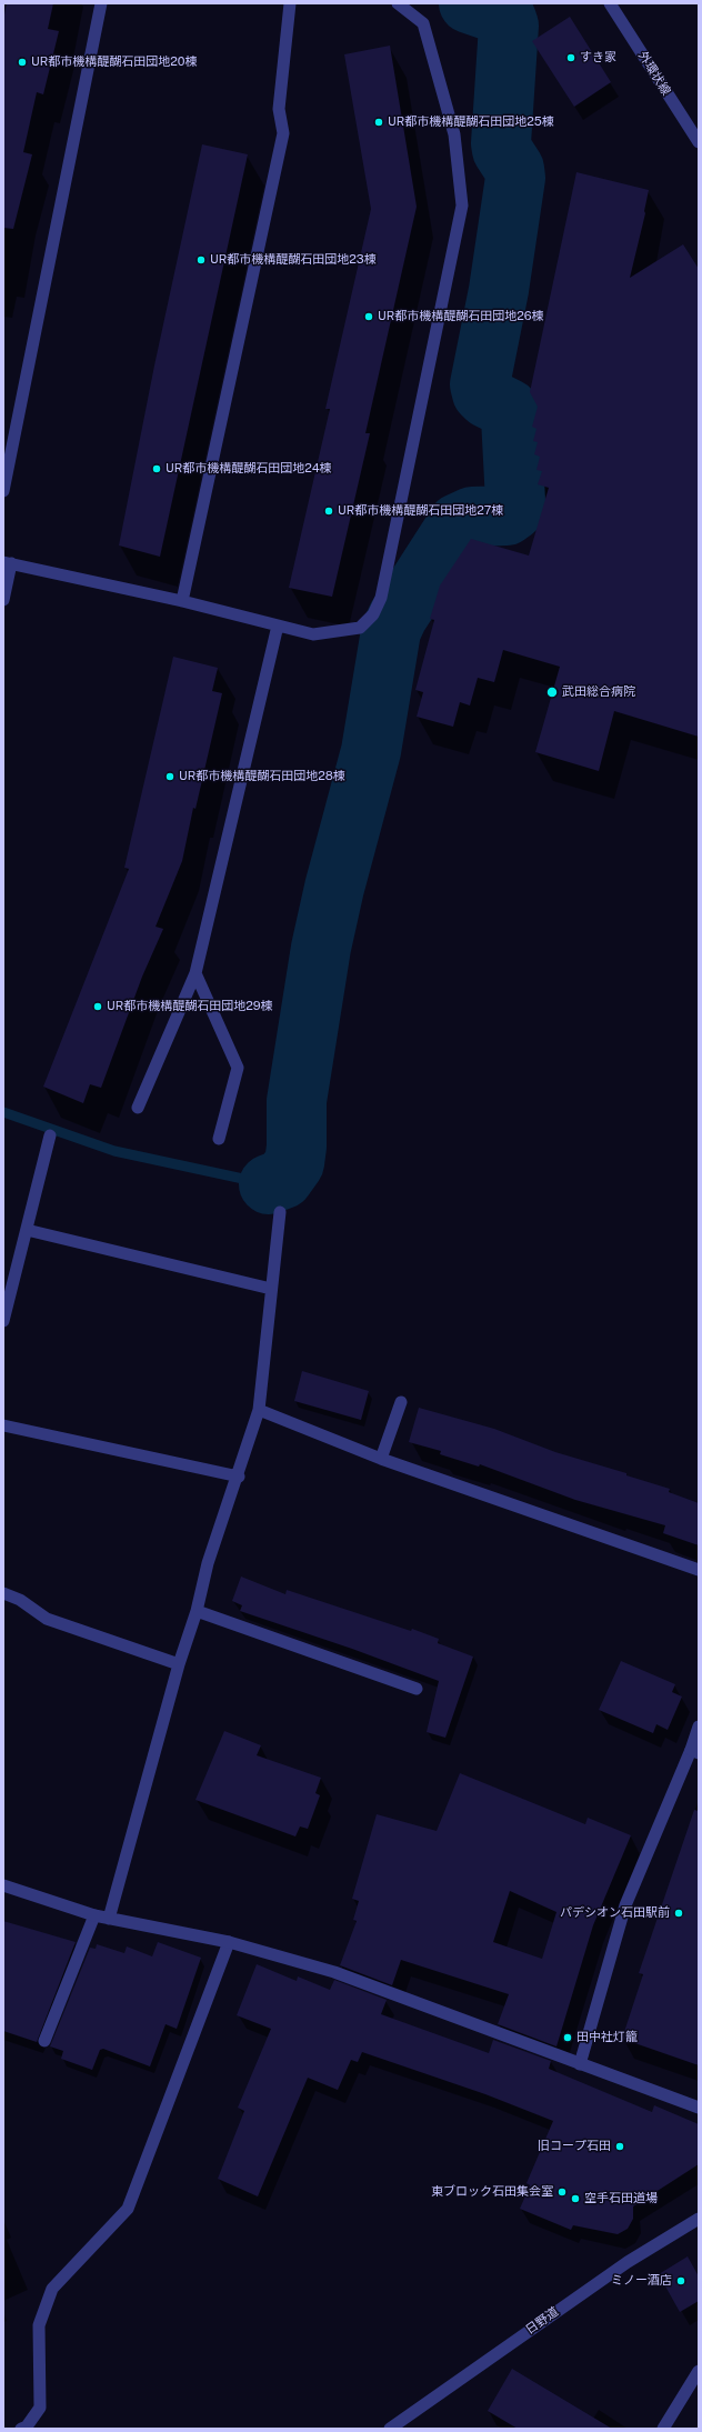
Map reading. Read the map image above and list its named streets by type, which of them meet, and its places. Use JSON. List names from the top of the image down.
{
  "streets": {
    "street": ["外環状線", "日野道"]
  },
  "places": [
    "すき家",
    "UR都市機構醍醐石田団地20棟",
    "UR都市機構醍醐石田団地25棟",
    "UR都市機構醍醐石田団地23棟",
    "UR都市機構醍醐石田団地26棟",
    "UR都市機構醍醐石田団地24棟",
    "UR都市機構醍醐石田団地27棟",
    "武田総合病院",
    "UR都市機構醍醐石田団地28棟",
    "UR都市機構醍醐石田団地29棟",
    "パデシオン石田駅前",
    "田中社灯籠",
    "旧コープ石田",
    "東ブロック石田集会室",
    "空手石田道場",
    "ミノー酒店"
  ]
}
